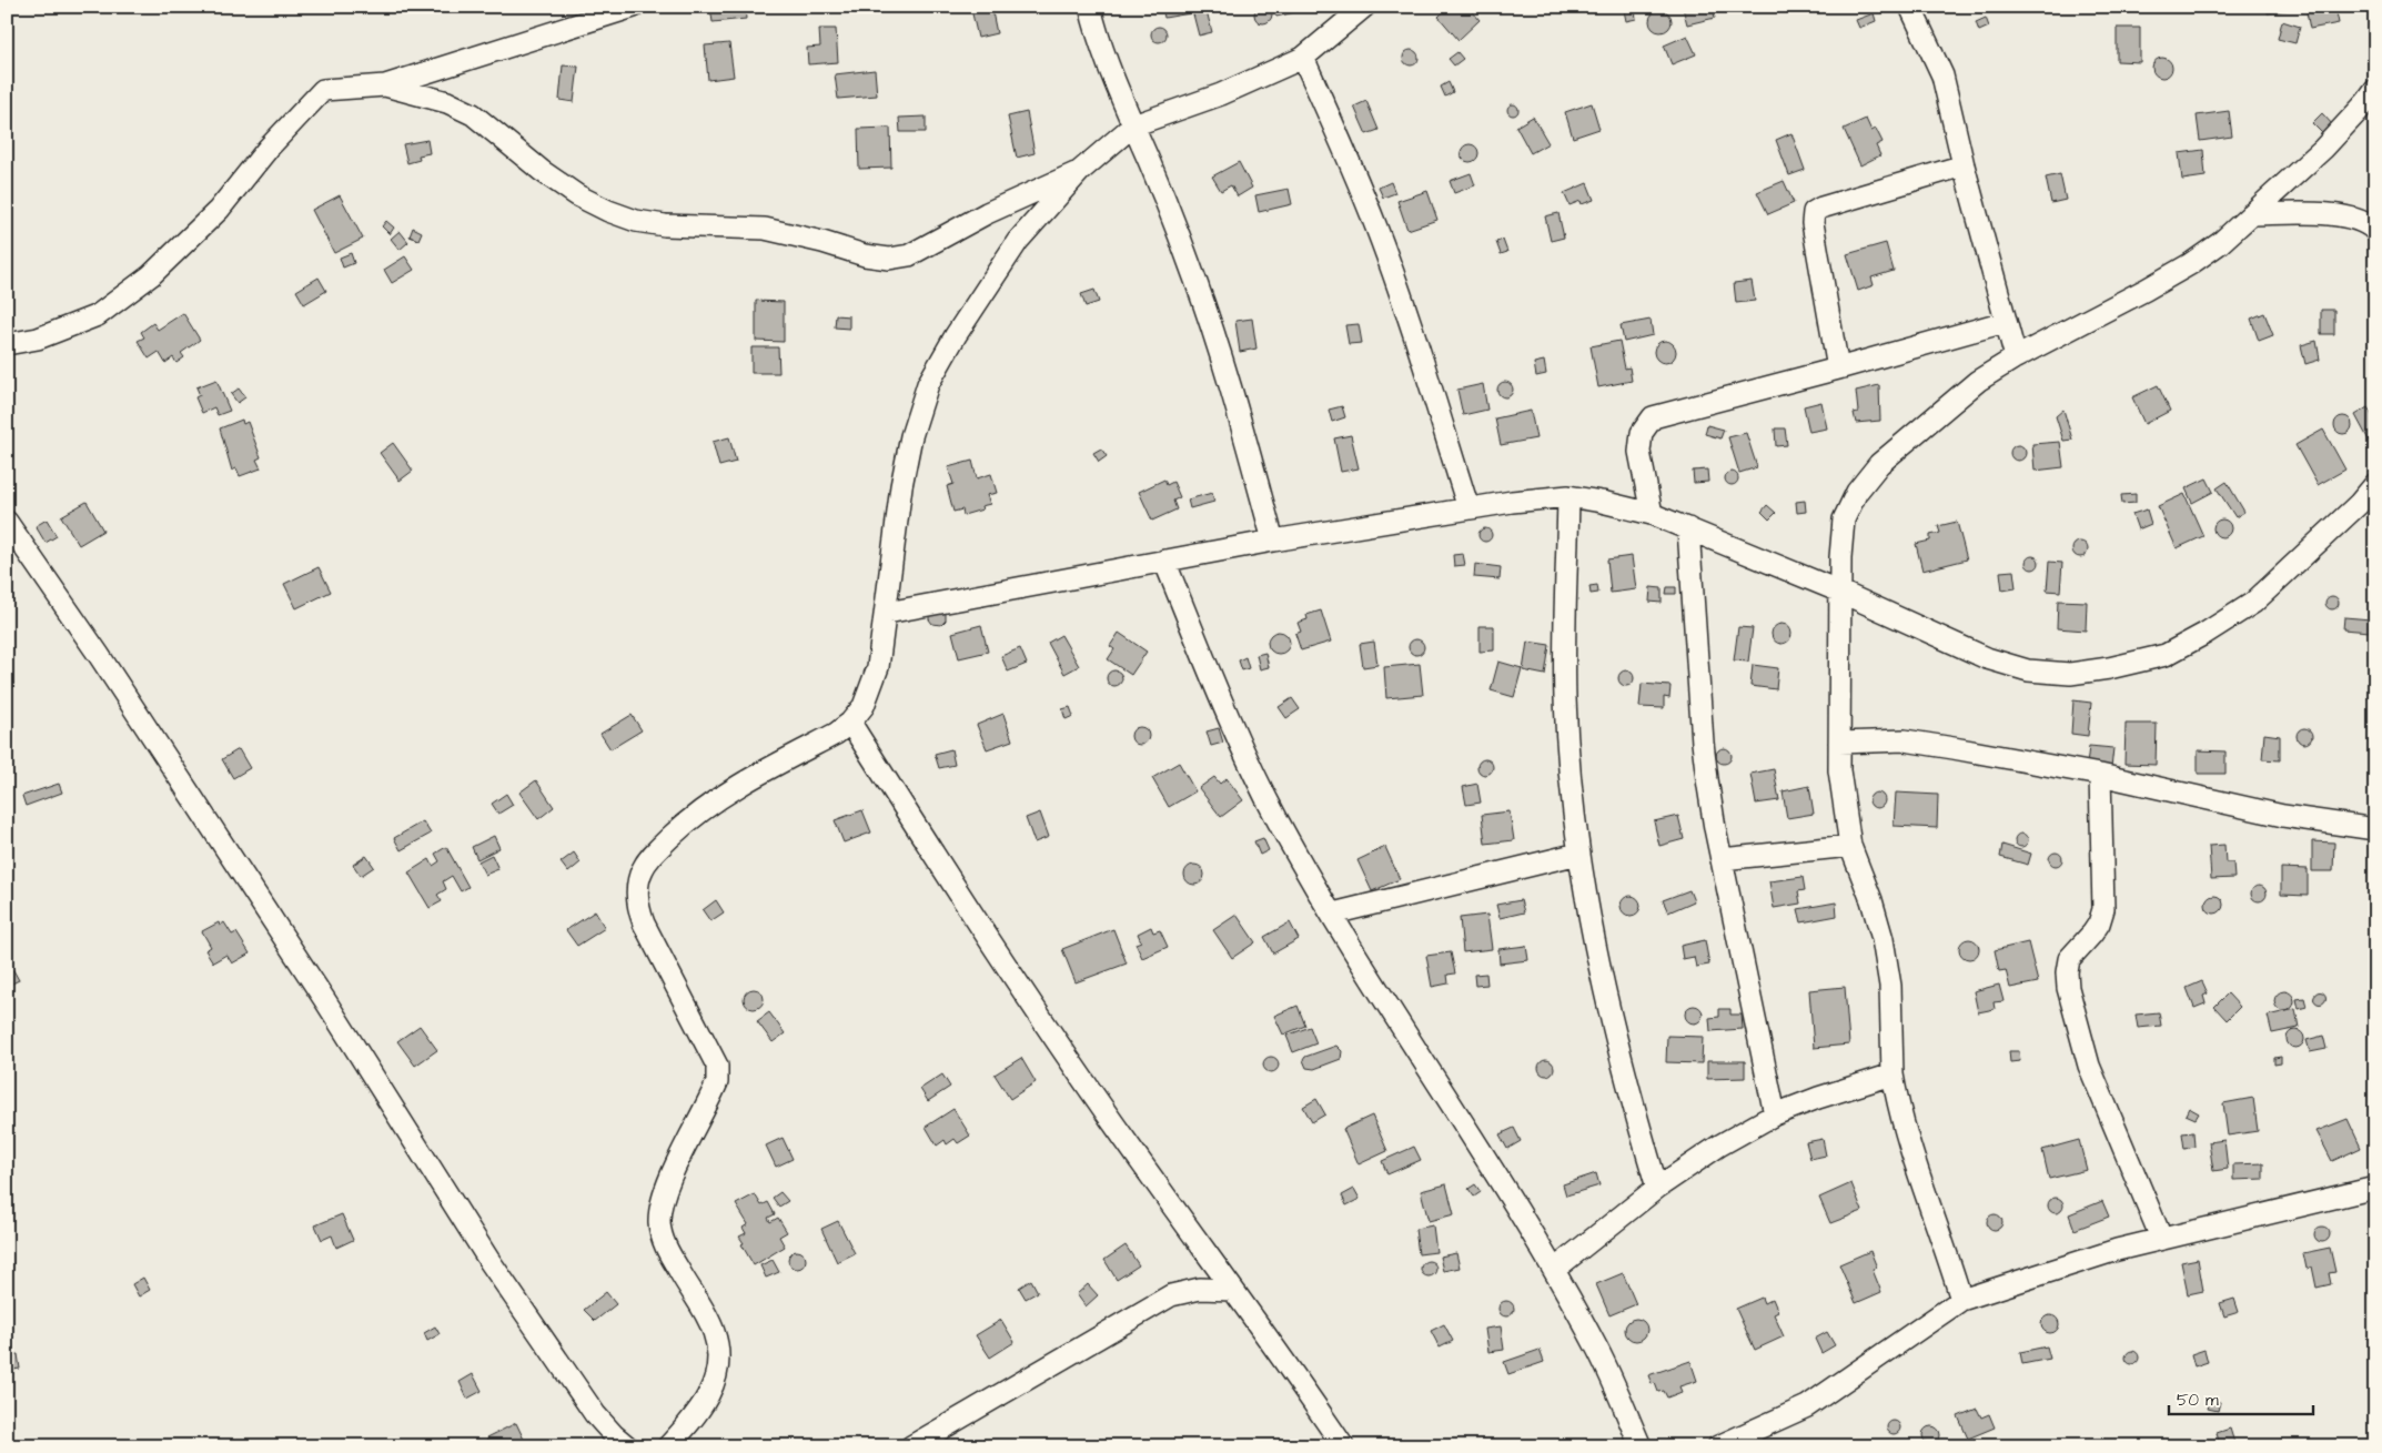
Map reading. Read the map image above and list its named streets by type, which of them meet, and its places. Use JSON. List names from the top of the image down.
{
  "scale_bar": "50 m"
}
